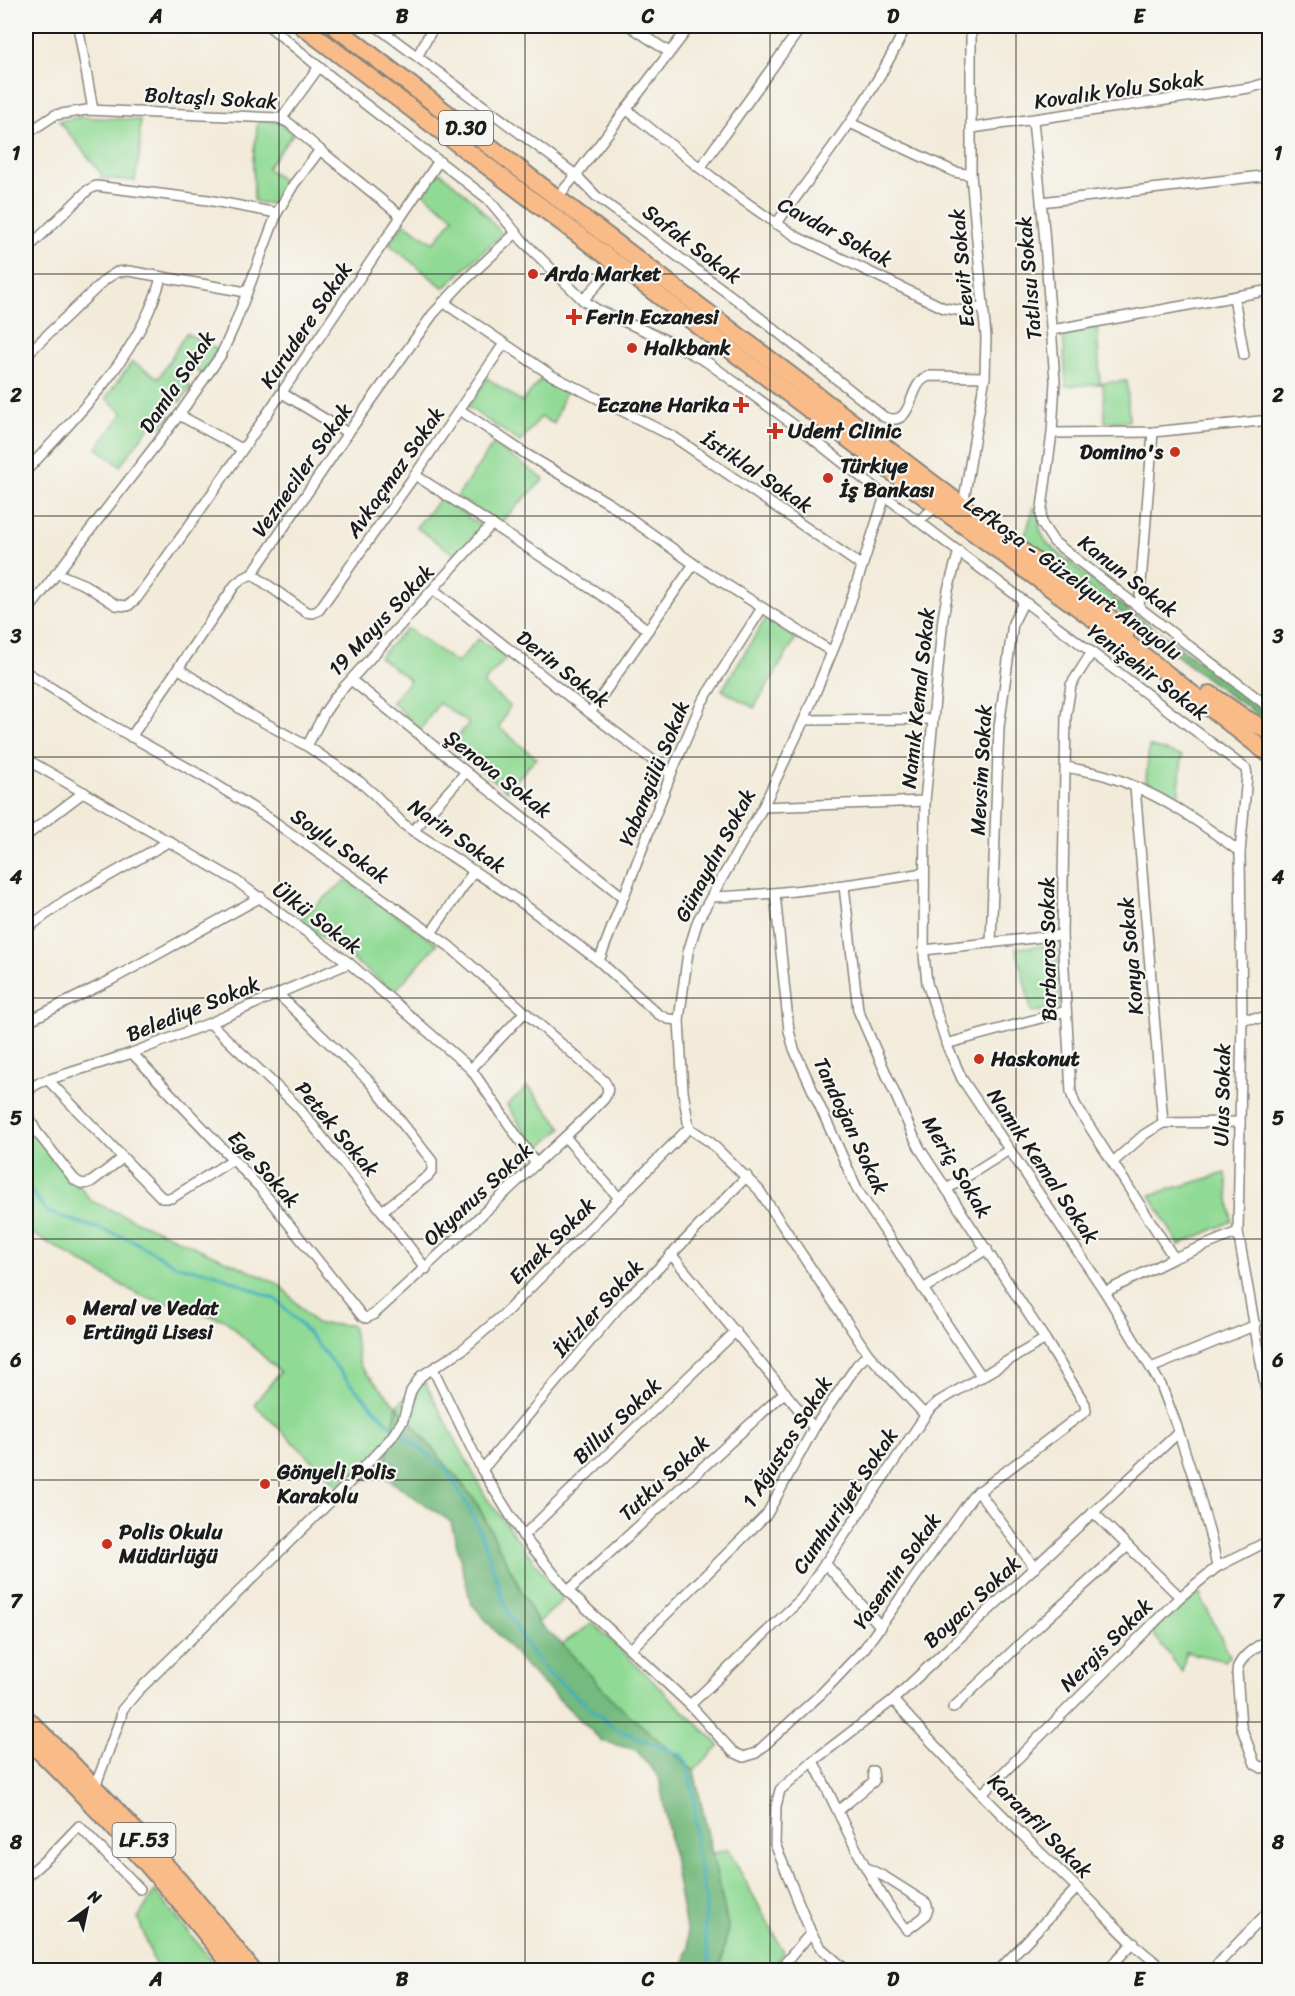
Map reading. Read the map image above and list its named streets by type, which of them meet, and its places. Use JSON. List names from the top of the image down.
{
  "streets": {
    "highway": ["D.30", "Lefkoşa - Güzelyurt Anayolu", "LF.53"],
    "street": [
      "Kovalık Yolu Sokak",
      "Boltaşlı Sokak",
      "Cavdar Sokak",
      "Safak Sokak",
      "Ecevit Sokak",
      "Tatlısu Sokak",
      "Kurudere Sokak",
      "Damla Sokak",
      "Vezneciler Sokak",
      "Avkaçmaz Sokak",
      "İstiklal Sokak",
      "Kanun Sokak",
      "19 Mayıs Sokak",
      "Derin Sokak",
      "Yenişehir Sokak",
      "Namık Kemal Sokak",
      "Mevsim Sokak",
      "Yabangülü Sokak",
      "Şenova Sokak",
      "Narin Sokak",
      "Soylu Sokak",
      "Günaydın Sokak",
      "Ülkü Sokak",
      "Barbaros Sokak",
      "Konya Sokak",
      "Belediye Sokak",
      "Ulus Sokak",
      "Tandoğan Sokak",
      "Petek Sokak",
      "Meriç Sokak",
      "Ege Sokak",
      "Okyanus Sokak",
      "Emek Sokak",
      "İkizler Sokak",
      "Billur Sokak",
      "1 Ağustos Sokak",
      "Tutku Sokak",
      "Cumhuriyet Sokak",
      "Yasemin Sokak",
      "Boyacı Sokak",
      "Nergis Sokak",
      "Karanfil Sokak"
    ]
  },
  "crossings": [
    ["Kovalık Yolu Sokak", "Ecevit Sokak"],
    ["Kovalık Yolu Sokak", "Tatlısu Sokak"],
    ["Boltaşlı Sokak", "Kurudere Sokak"],
    ["Boltaşlı Sokak", "Damla Sokak"],
    ["Cavdar Sokak", "Ecevit Sokak"],
    ["Safak Sokak", "Ecevit Sokak"],
    ["Ecevit Sokak", "Lefkoşa - Güzelyurt Anayolu"],
    ["Tatlısu Sokak", "Kanun Sokak"],
    ["Kurudere Sokak", "Damla Sokak"],
    ["Kurudere Sokak", "Yenişehir Sokak"],
    ["Vezneciler Sokak", "Avkaçmaz Sokak"],
    ["Vezneciler Sokak", "İstiklal Sokak"],
    ["Vezneciler Sokak", "Yenişehir Sokak"],
    ["Vezneciler Sokak", "Narin Sokak"],
    ["Vezneciler Sokak", "Soylu Sokak"],
    ["Avkaçmaz Sokak", "İstiklal Sokak"],
    ["İstiklal Sokak", "Günaydın Sokak"],
    ["19 Mayıs Sokak", "Derin Sokak"],
    ["19 Mayıs Sokak", "Şenova Sokak"],
    ["19 Mayıs Sokak", "Narin Sokak"],
    ["Derin Sokak", "Yabangülü Sokak"],
    ["Yenişehir Sokak", "Namık Kemal Sokak"],
    ["Yenişehir Sokak", "Mevsim Sokak"],
    ["Yenişehir Sokak", "Günaydın Sokak"],
    ["Yenişehir Sokak", "Barbaros Sokak"],
    ["Yenişehir Sokak", "Ulus Sokak"],
    ["Namık Kemal Sokak", "Boyacı Sokak"],
    ["Namık Kemal Sokak", "Nergis Sokak"],
    ["Yabangülü Sokak", "Şenova Sokak"],
    ["Yabangülü Sokak", "Narin Sokak"],
    ["Narin Sokak", "Günaydın Sokak"],
    ["Soylu Sokak", "Okyanus Sokak"],
    ["Günaydın Sokak", "Emek Sokak"],
    ["Ülkü Sokak", "Belediye Sokak"],
    ["Ülkü Sokak", "Okyanus Sokak"],
    ["Belediye Sokak", "Petek Sokak"],
    ["Belediye Sokak", "Ege Sokak"],
    ["Tandoğan Sokak", "Cumhuriyet Sokak"],
    ["Petek Sokak", "Okyanus Sokak"],
    ["Meriç Sokak", "Cumhuriyet Sokak"],
    ["Meriç Sokak", "Yasemin Sokak"],
    ["Ege Sokak", "Okyanus Sokak"],
    ["Emek Sokak", "LF.53"],
    ["Cumhuriyet Sokak", "Yasemin Sokak"],
    ["Boyacı Sokak", "Karanfil Sokak"],
    ["Nergis Sokak", "Karanfil Sokak"]
  ],
  "places": {
    "other": [
      "Arda Market",
      "Halkbank",
      "Domino's",
      "Türkiye İş Bankası",
      "Haskonut",
      "Meral ve Vedat Ertüngü Lisesi",
      "Gönyeli Polis Karakolu",
      "Polis Okulu Müdürlüğü"
    ],
    "health": ["Ferin Eczanesi", "Eczane Harika", "Udent Clinic"]
  },
  "north": "top right",
  "grid": {
    "columns": [
      "A",
      "B",
      "C",
      "D",
      "E"
    ],
    "rows": [
      "1",
      "2",
      "3",
      "4",
      "5",
      "6",
      "7",
      "8"
    ]
  }
}
